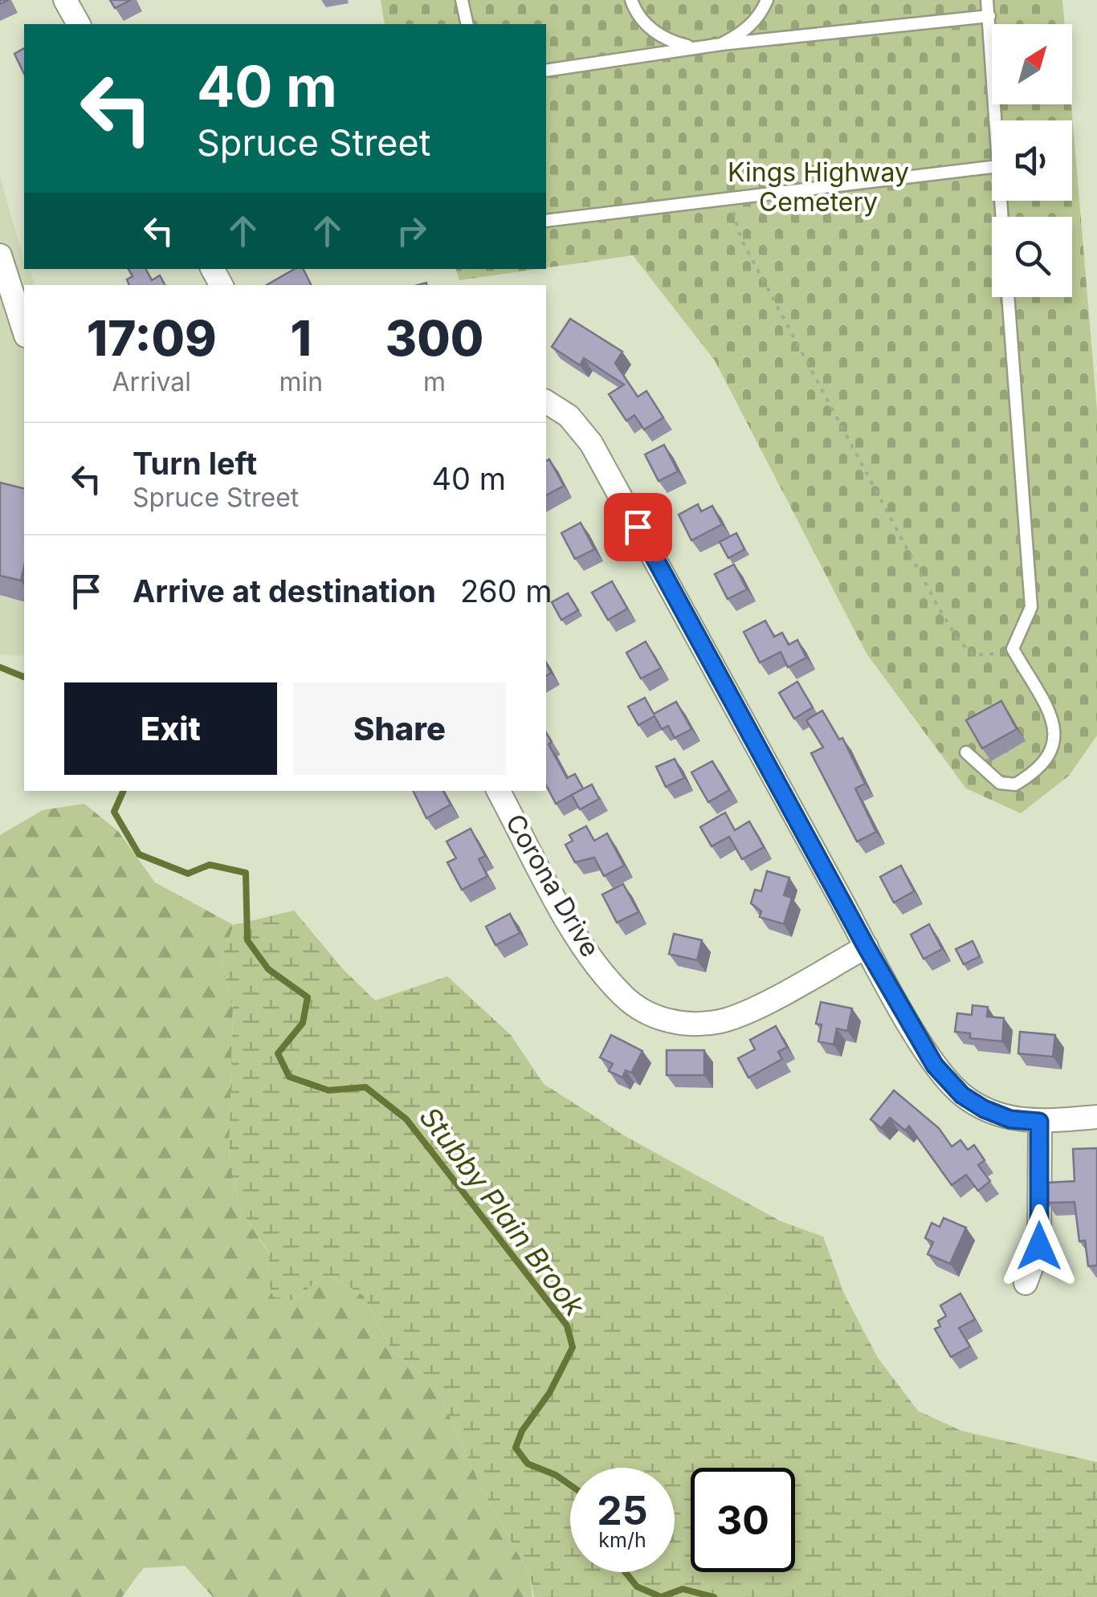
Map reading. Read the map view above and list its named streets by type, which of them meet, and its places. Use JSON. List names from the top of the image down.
{
  "streets": {
    "street": ["Corona Drive"]
  },
  "water": ["Stubby Plain Brook"],
  "parks": ["Kings Highway Cemetery"],
  "north": "top right",
  "page": {
    "turn": ["40 m", "Spruce Street"],
    "eta": [
      "17:09",
      "Arrival",
      "1",
      "min",
      "300",
      "m"
    ],
    "list": [
      {
        "name": "Turn left",
        "note": "Spruce Street",
        "value": "40 m"
      },
      {
        "name": "Arrive at destination",
        "value": "260 m"
      }
    ],
    "buttons": ["Exit", "Share"],
    "speed": "25 km/h",
    "limit": "30"
  }
}
